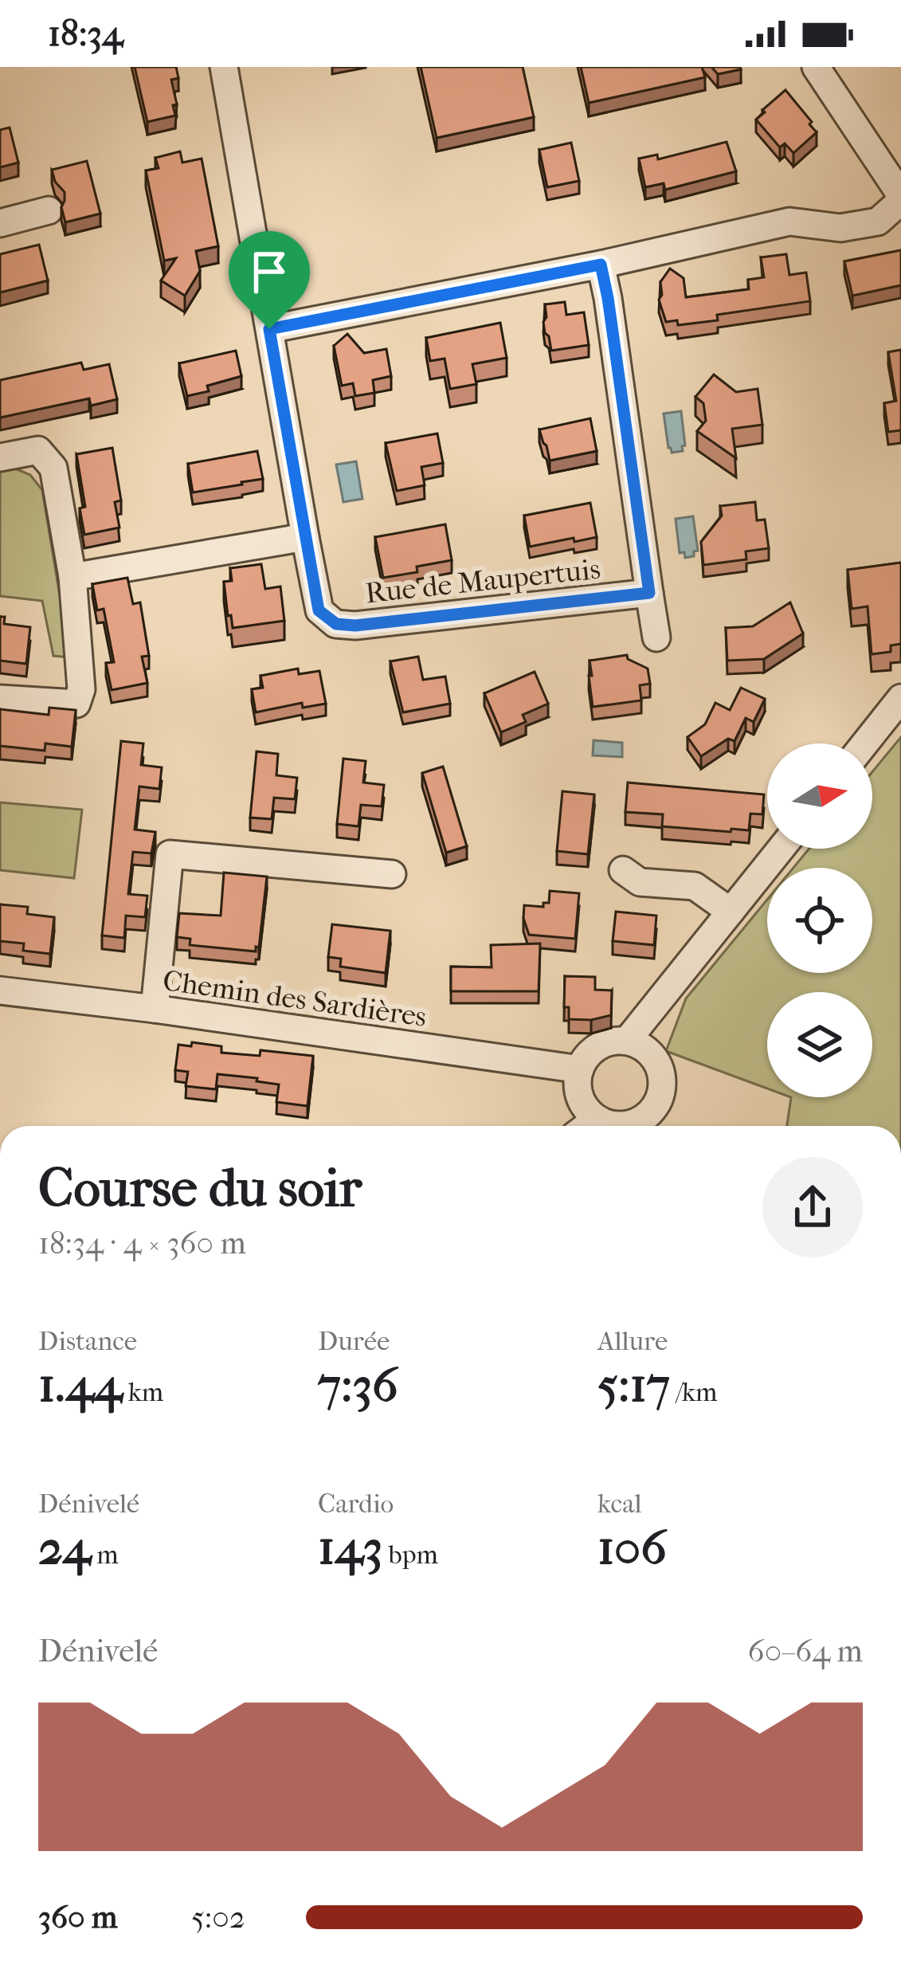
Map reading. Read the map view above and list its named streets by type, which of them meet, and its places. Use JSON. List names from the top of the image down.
{
  "streets": {
    "street": ["Rue de Maupertuis", "Chemin des Sardières"]
  },
  "north": "right",
  "page": {
    "status": "18:34",
    "heading": ["Course du soir", "18:34 · 4 × 360 m"],
    "stats": [
      ["Distance", "1.44 km"],
      ["Durée", "7:36"],
      ["Allure", "5:17 /km"],
      ["Dénivelé", "24 m"],
      ["Cardio", "143 bpm"],
      ["kcal", "106"]
    ],
    "chart": ["Dénivelé", "60–64 m"],
    "list": [
      {
        "name": "360 m",
        "note": "5:02"
      }
    ]
  }
}
